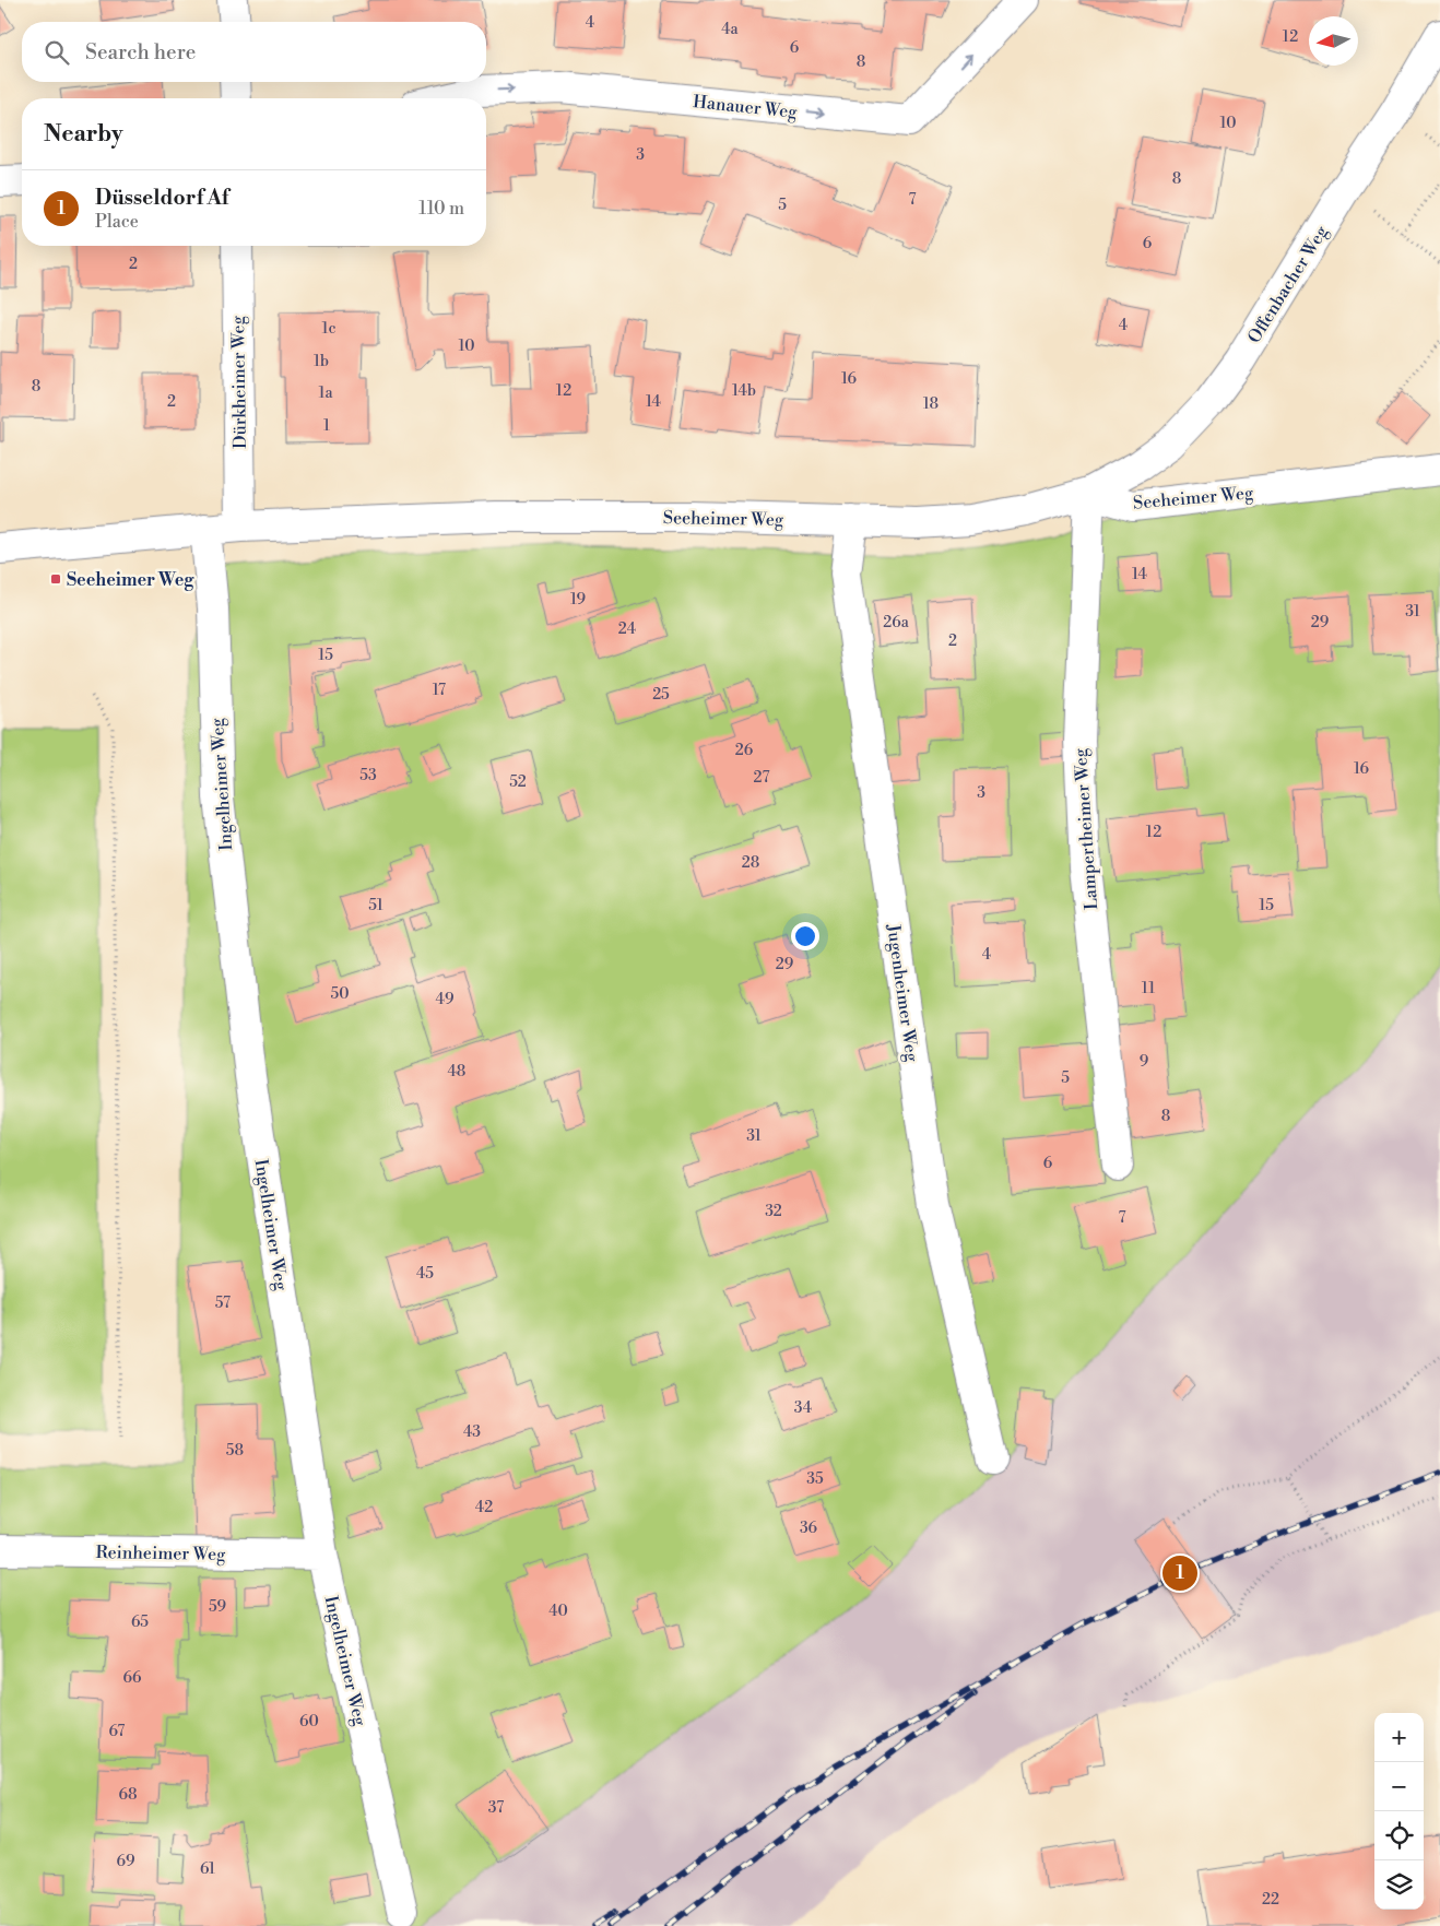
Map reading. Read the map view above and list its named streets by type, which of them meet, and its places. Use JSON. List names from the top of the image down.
{
  "streets": {
    "street": [
      "Hanauer Weg",
      "Offenbacher Weg",
      "Dürkheimer Weg",
      "Seeheimer Weg",
      "Ingelheimer Weg",
      "Lampertheimer Weg",
      "Jugenheimer Weg",
      "Reinheimer Weg"
    ]
  },
  "crossings": [
    ["Offenbacher Weg", "Seeheimer Weg"],
    ["Offenbacher Weg", "Lampertheimer Weg"],
    ["Dürkheimer Weg", "Seeheimer Weg"],
    ["Seeheimer Weg", "Ingelheimer Weg"],
    ["Seeheimer Weg", "Lampertheimer Weg"],
    ["Seeheimer Weg", "Jugenheimer Weg"],
    ["Ingelheimer Weg", "Reinheimer Weg"]
  ],
  "one_way": ["Hanauer Weg"],
  "places": {
    "transit": ["Seeheimer Weg"]
  },
  "house_numbers": [
    "4",
    "4a",
    "12",
    "6",
    "8",
    "10",
    "3",
    "8",
    "7",
    "5",
    "6",
    "2",
    "4",
    "1c",
    "10",
    "1b",
    "16",
    "8",
    "12",
    "14b",
    "1a",
    "2",
    "14",
    "18",
    "1",
    "14",
    "19",
    "31",
    "26a",
    "29",
    "24",
    "2",
    "15",
    "17",
    "25",
    "26",
    "16",
    "53",
    "27",
    "52",
    "3",
    "12",
    "28",
    "51",
    "15",
    "4",
    "29",
    "11",
    "50",
    "49",
    "9",
    "48",
    "5",
    "8",
    "31",
    "6",
    "32",
    "7",
    "45",
    "57",
    "34",
    "43",
    "58",
    "35",
    "42",
    "36",
    "59",
    "40",
    "65",
    "66",
    "60",
    "67",
    "68",
    "37",
    "69",
    "61",
    "22"
  ],
  "north": "left",
  "page": {
    "search": "Search here",
    "heading": "Nearby",
    "list": [
      {
        "mark": "1",
        "name": "Düsseldorf Af",
        "note": "Place",
        "value": "110 m"
      }
    ],
    "pins": "1",
    "map_buttons": ["+", "−"]
  }
}
